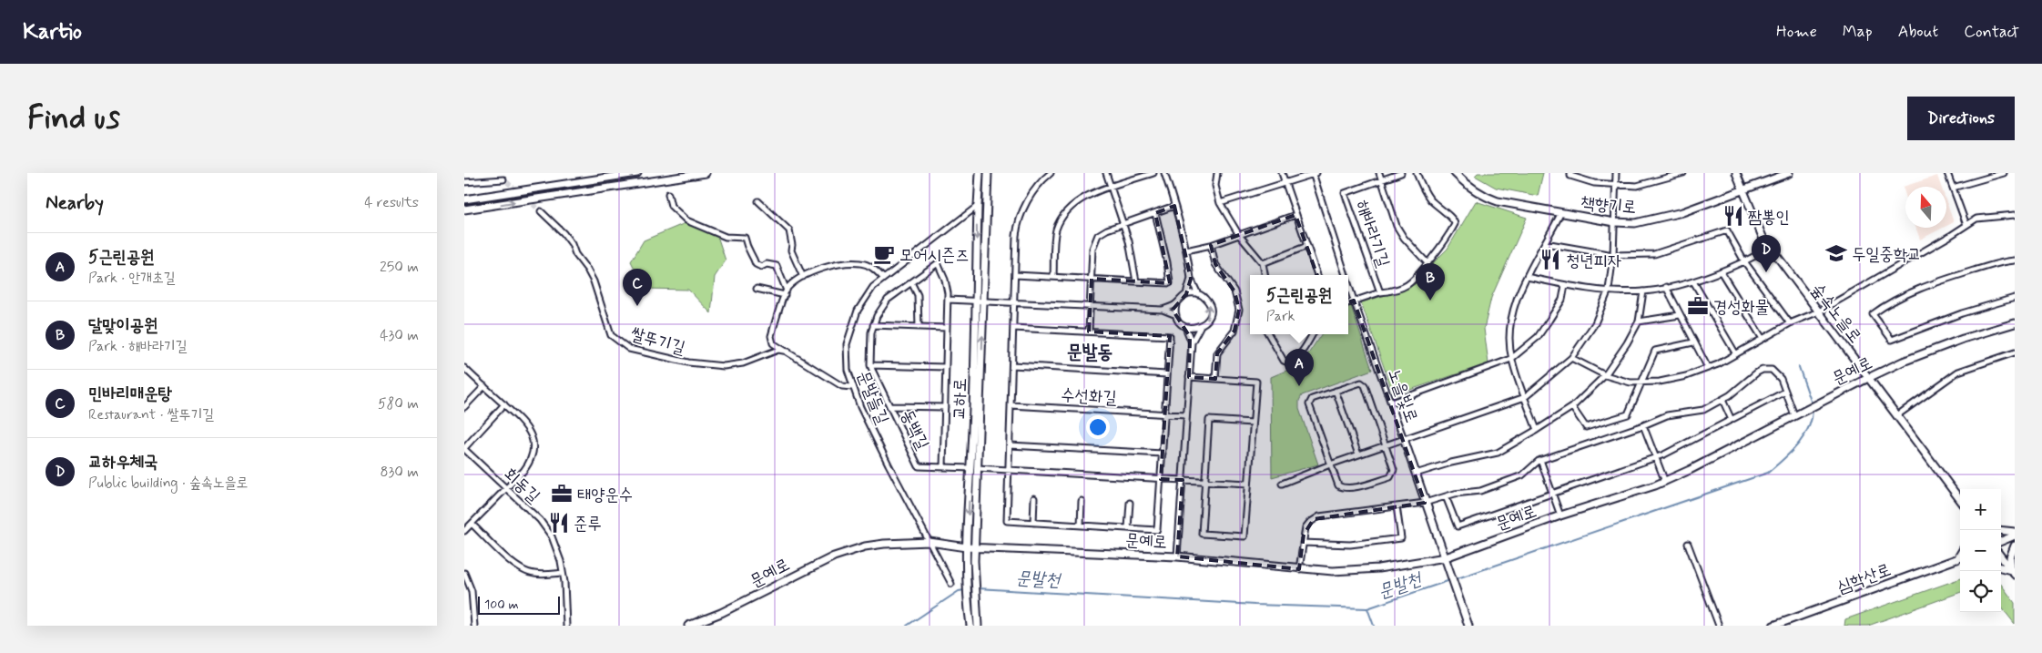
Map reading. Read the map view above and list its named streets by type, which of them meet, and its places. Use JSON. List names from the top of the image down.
{
  "streets": {
    "street": [
      "책향기로",
      "해바라기길",
      "숲속노을로",
      "쌀뚜기길",
      "문예로",
      "수선화길",
      "노을빛로",
      "문발들길",
      "교하로",
      "동백길",
      "회동길",
      "심학산로"
    ]
  },
  "crossings": [
    ["책향기로", "숲속노을로"],
    ["해바라기길", "노을빛로"],
    ["숲속노을로", "문예로"],
    ["문예로", "노을빛로"],
    ["문예로", "문발들길"],
    ["문예로", "교하로"],
    ["문발들길", "교하로"],
    ["교하로", "동백길"]
  ],
  "districts": ["문발동"],
  "water": ["문발천"],
  "places": {
    "restaurant": ["짬뽕인", "청년피자", "준루"],
    "school or university": ["두일중학교"],
    "cafe": ["모어시즌즈"],
    "office": ["경성화물", "태양운수"]
  },
  "scale_bar": "100 m",
  "north": "top",
  "page": {
    "header": "Kartio",
    "nav": [
      "Home",
      "Map",
      "About",
      "Contact"
    ],
    "buttons": "Directions",
    "title": "Find us",
    "heading": ["Nearby", "4 results"],
    "list": [
      {
        "mark": "A",
        "name": "5근린공원",
        "note": "Park · 안개초길",
        "value": "250 m"
      },
      {
        "mark": "B",
        "name": "달맞이공원",
        "note": "Park · 해바라기길",
        "value": "430 m"
      },
      {
        "mark": "C",
        "name": "민바리매운탕",
        "note": "Restaurant · 쌀뚜기길",
        "value": "580 m"
      },
      {
        "mark": "D",
        "name": "교하우체국",
        "note": "Public building · 숲속노을로",
        "value": "830 m"
      }
    ],
    "pins": [
      "D",
      "B",
      "C",
      "A"
    ],
    "popup": ["5근린공원", "Park"],
    "map_buttons": ["+", "−"],
    "scale": "100 m"
  }
}
